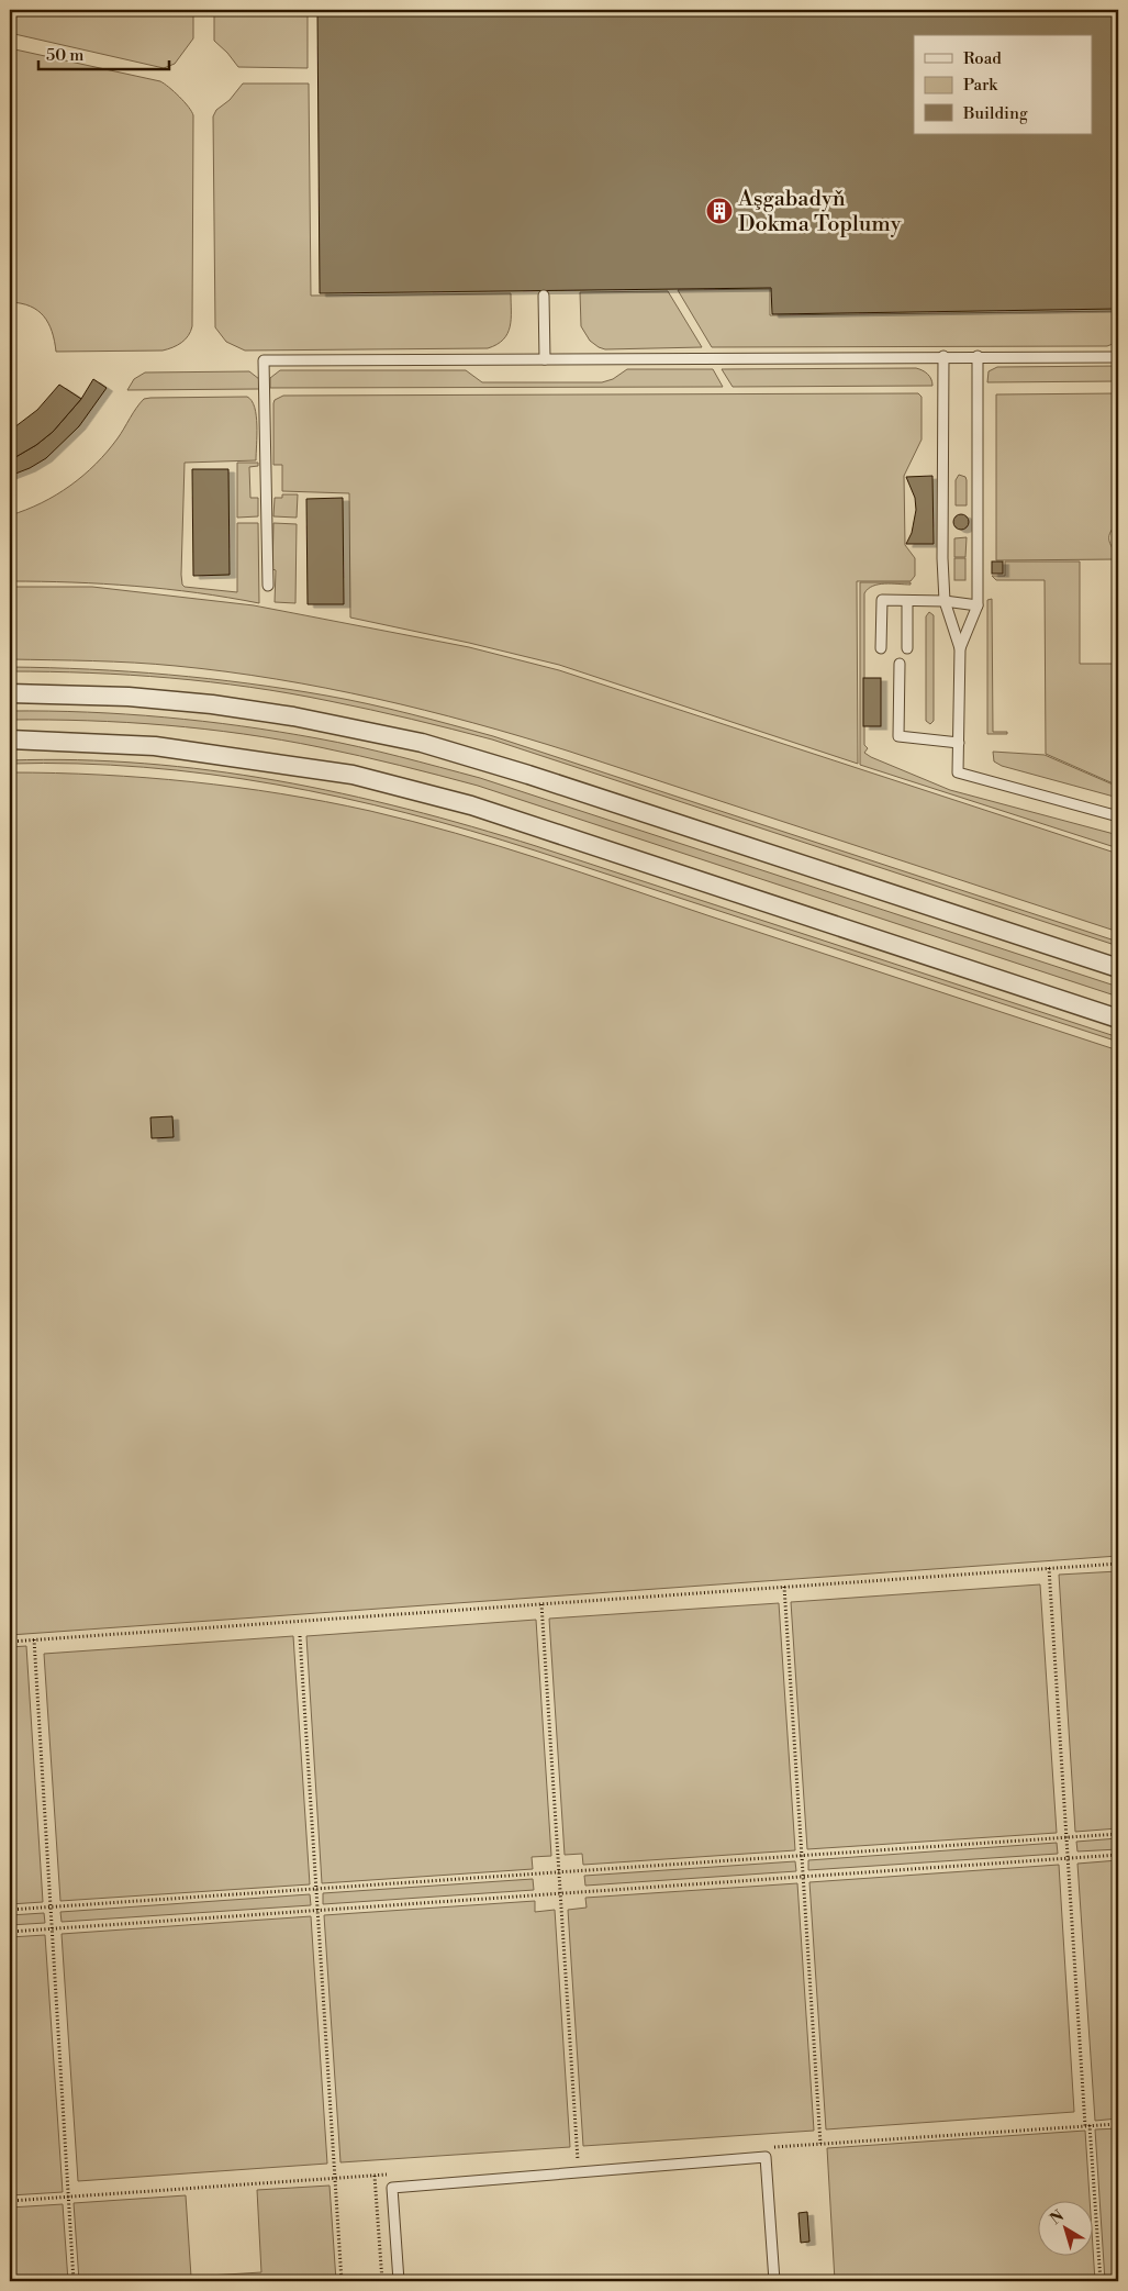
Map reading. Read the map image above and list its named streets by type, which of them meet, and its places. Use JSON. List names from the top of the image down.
{
  "places": {
    "building": ["Aşgabadyň Dokma Toplumy"]
  },
  "legend": ["Road", "Park", "Building"],
  "scale_bar": "50 m",
  "north": "top left"
}
